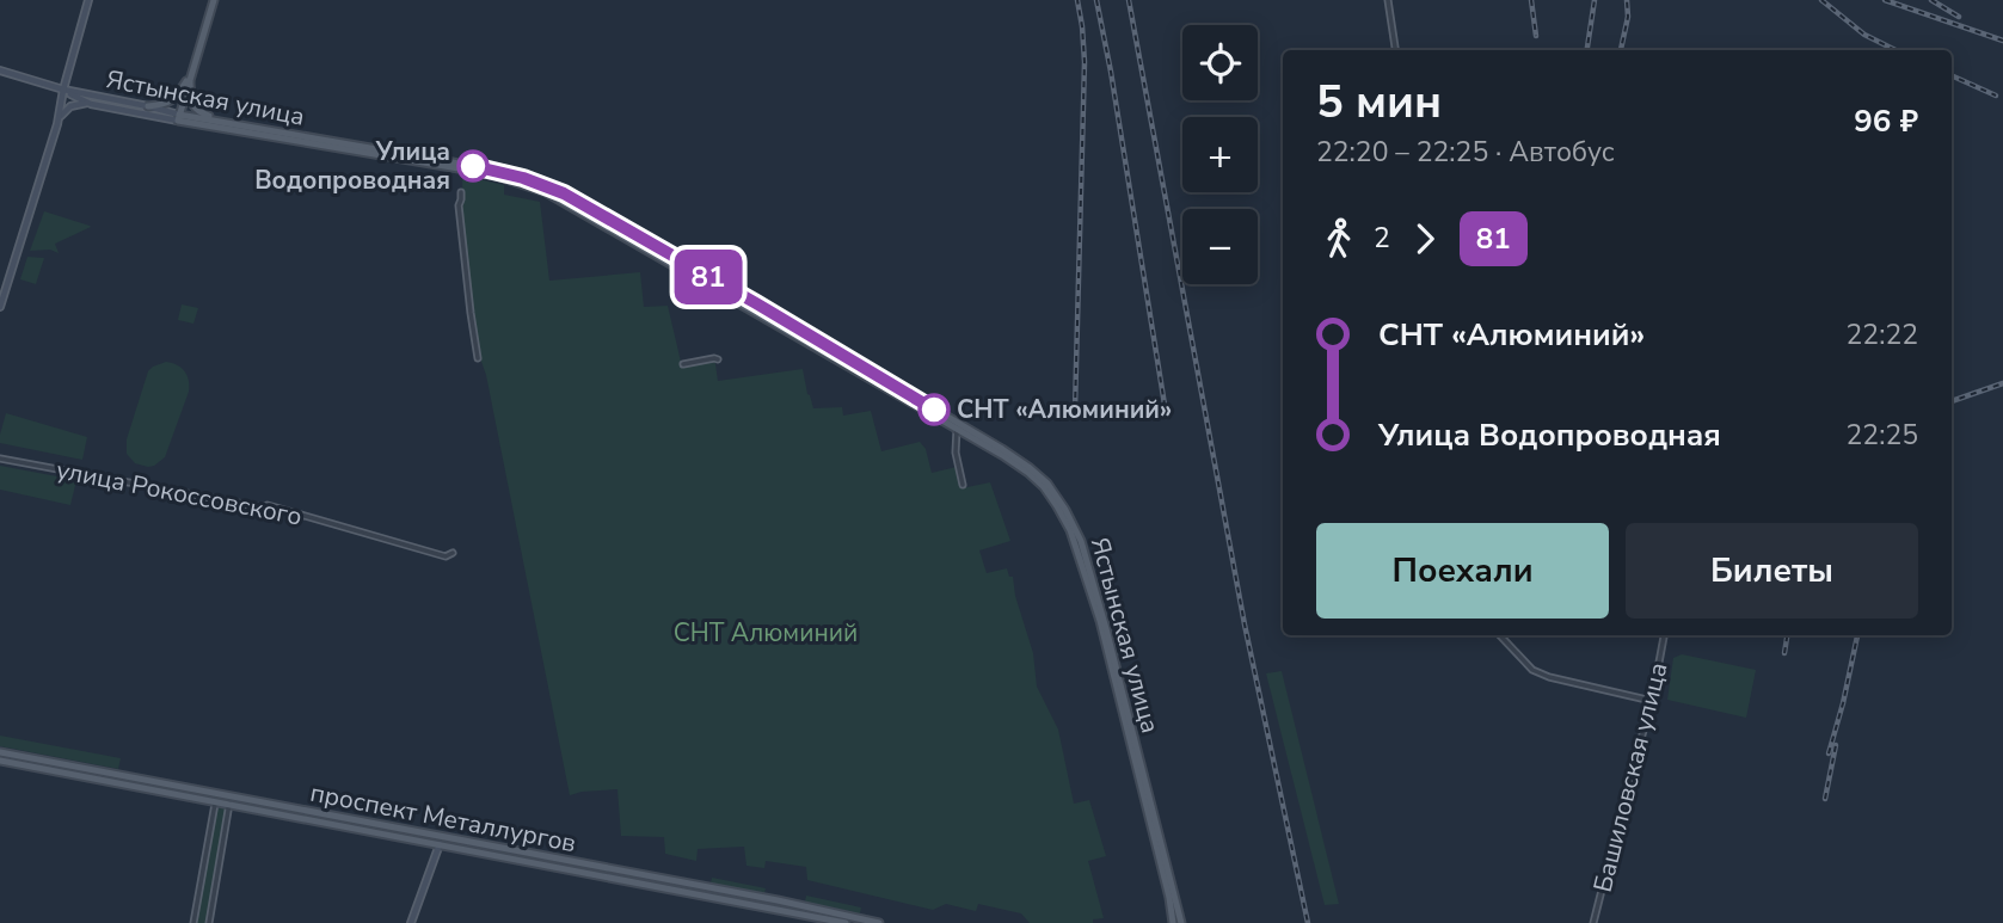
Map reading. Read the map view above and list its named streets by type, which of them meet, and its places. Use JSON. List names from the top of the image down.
{
  "streets": {
    "main road": ["Ястынская улица", "проспект Металлургов"],
    "street": ["улица Рокоссовского", "Башиловская улица"]
  },
  "parks": ["СНТ Алюминий"],
  "places": ["Улица Водопроводная", "СНТ «Алюминий»"],
  "lines": ["bus line 81"],
  "page": {
    "on_map": "81",
    "map_buttons": ["+", "−"],
    "heading": ["5 мин", "22:20 – 22:25 · Автобус", "96 ₽"],
    "legs": ["2", "81"],
    "list": [
      {
        "name": "СНТ «Алюминий»",
        "value": "22:22"
      },
      {
        "name": "Улица Водопроводная",
        "value": "22:25"
      }
    ],
    "buttons": ["Поехали", "Билеты"]
  }
}
